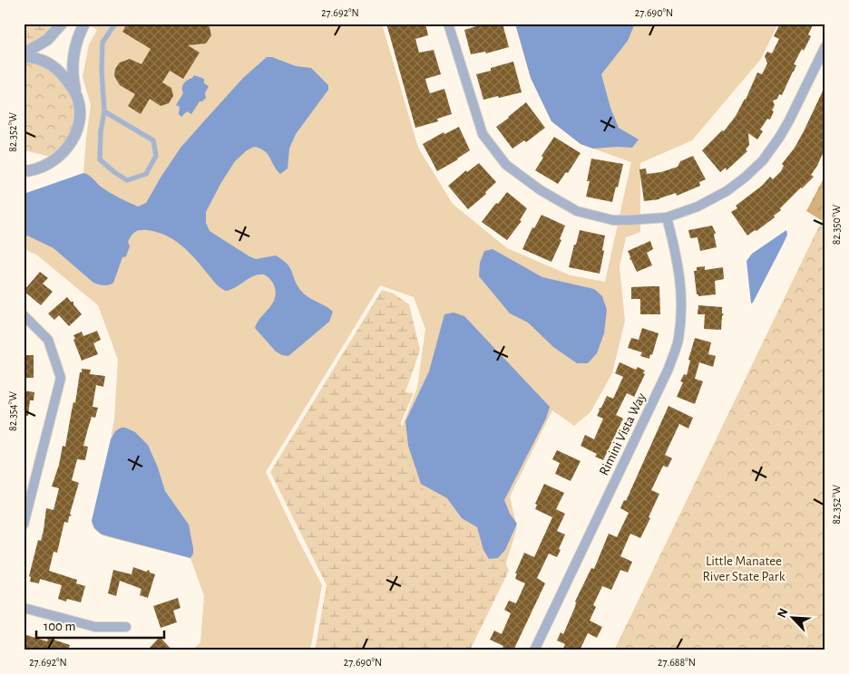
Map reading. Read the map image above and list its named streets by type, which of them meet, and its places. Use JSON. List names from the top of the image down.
{
  "streets": {
    "street": ["Rimini Vista Way"]
  },
  "parks": ["Little Manatee River State Park"],
  "scale_bar": "100 m",
  "north": "top left",
  "coordinates": [
    "27.692°N",
    "27.690°N",
    "82.352°W",
    "82.350°W",
    "82.354°W",
    "27.688°N"
  ]
}
